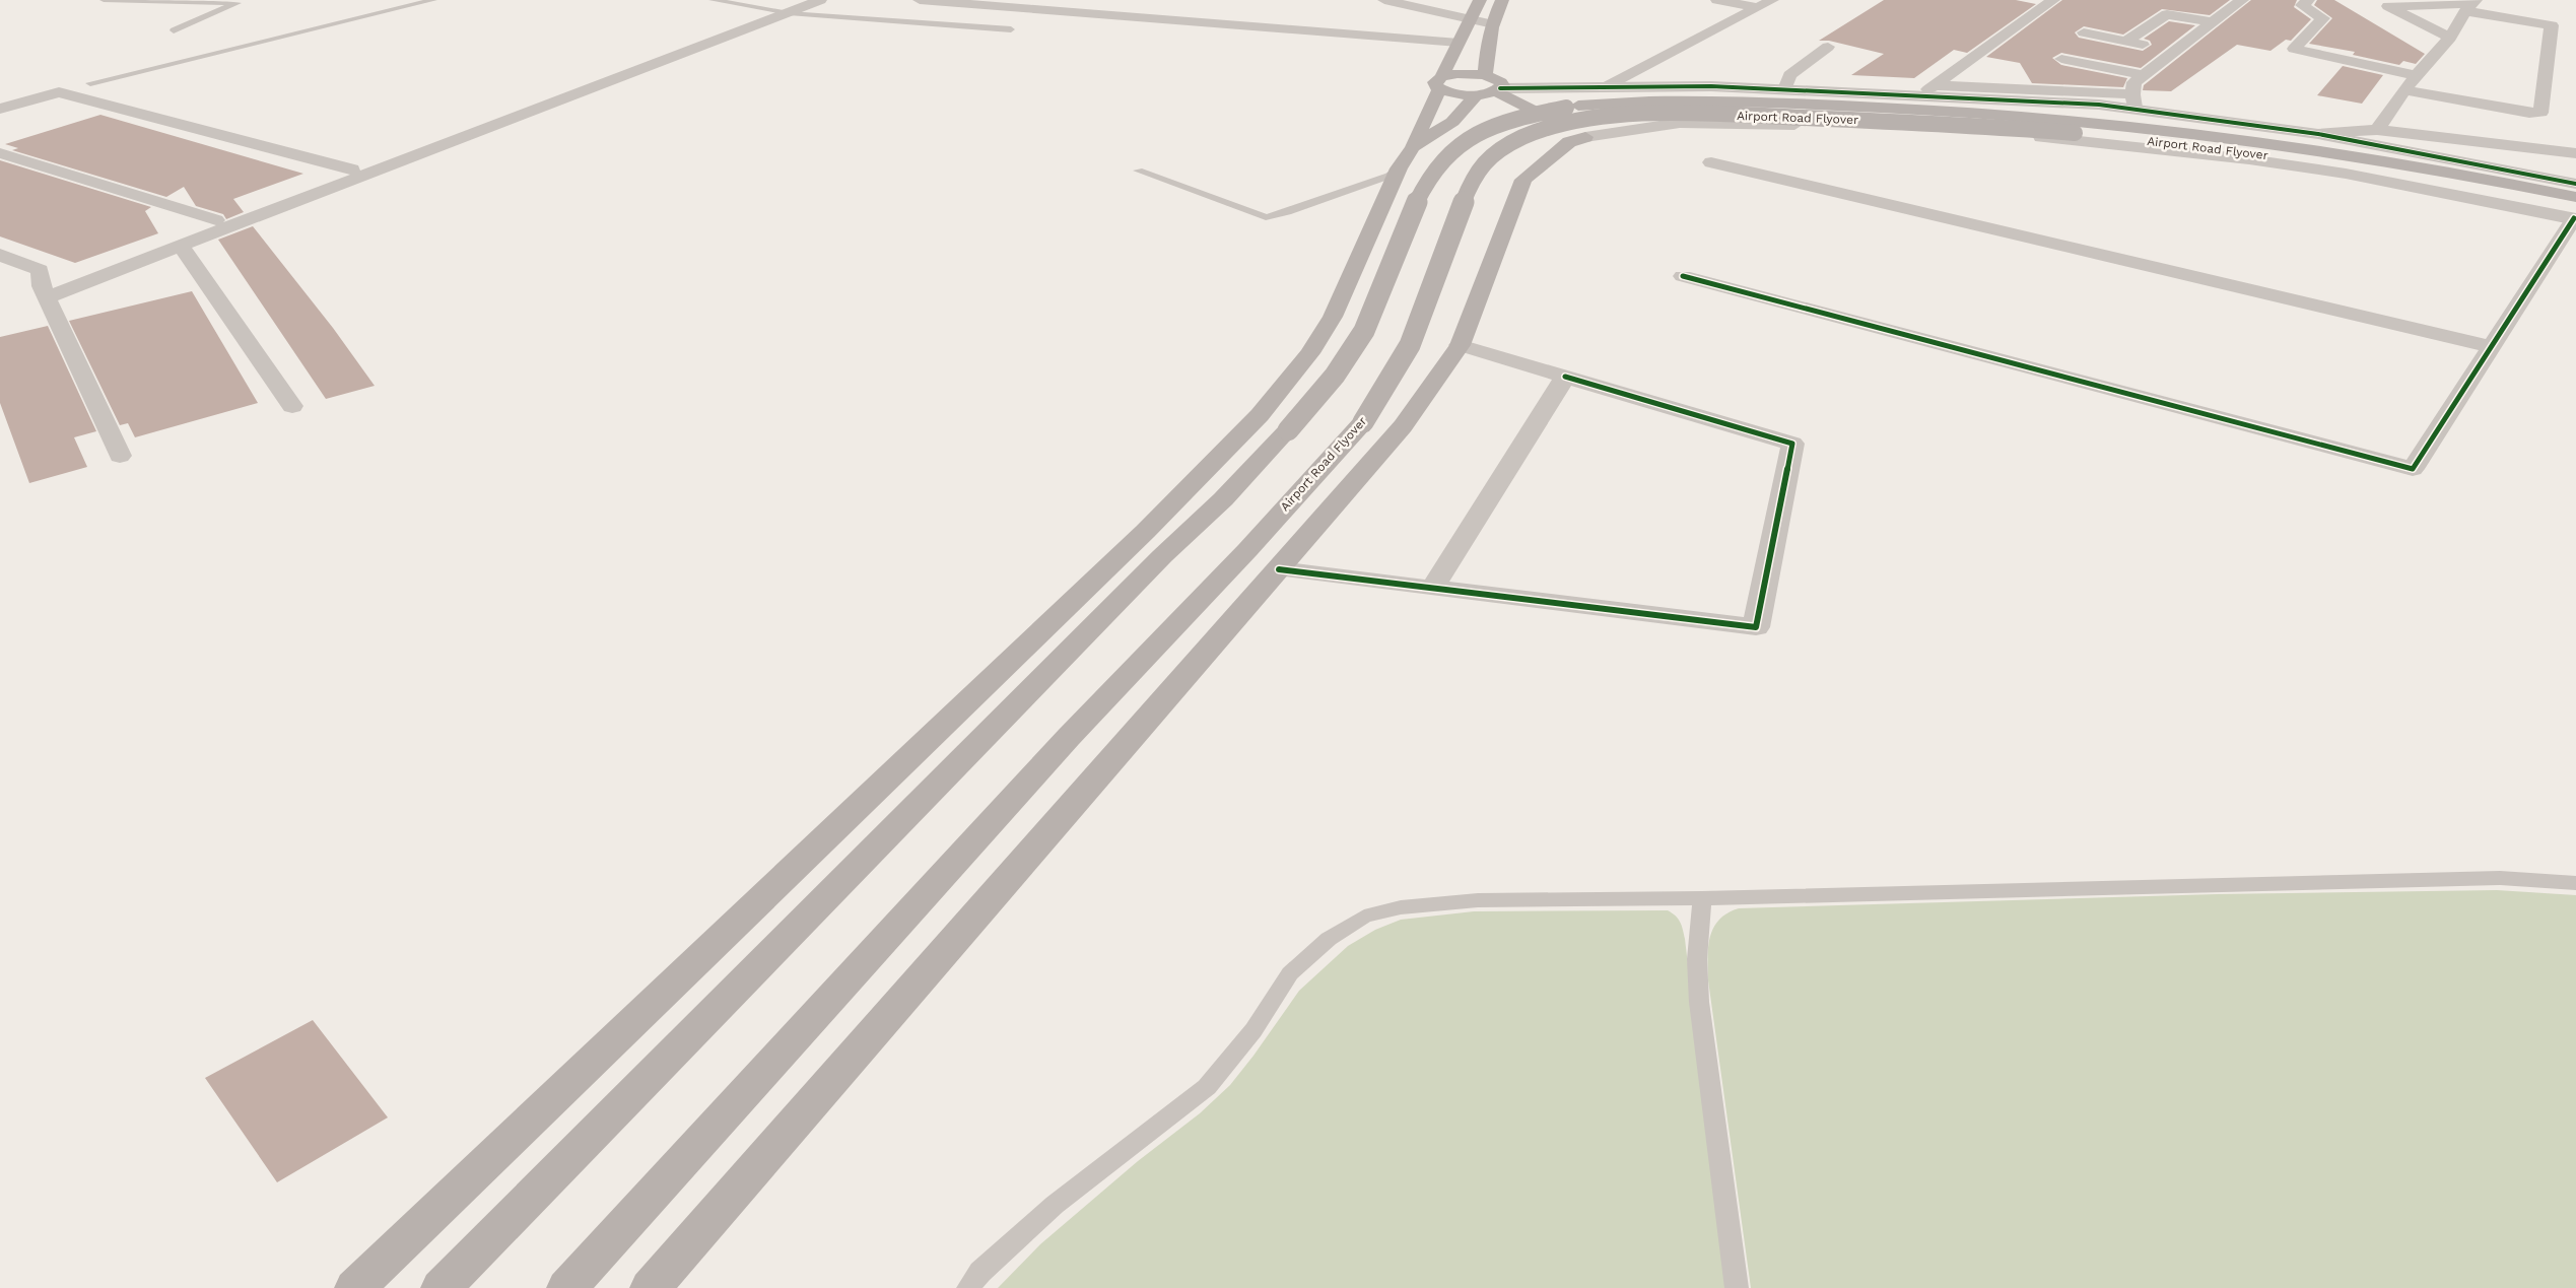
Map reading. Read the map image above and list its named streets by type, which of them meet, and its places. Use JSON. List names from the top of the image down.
{
  "streets": {
    "main road": ["Airport Road Flyover"]
  }
}
